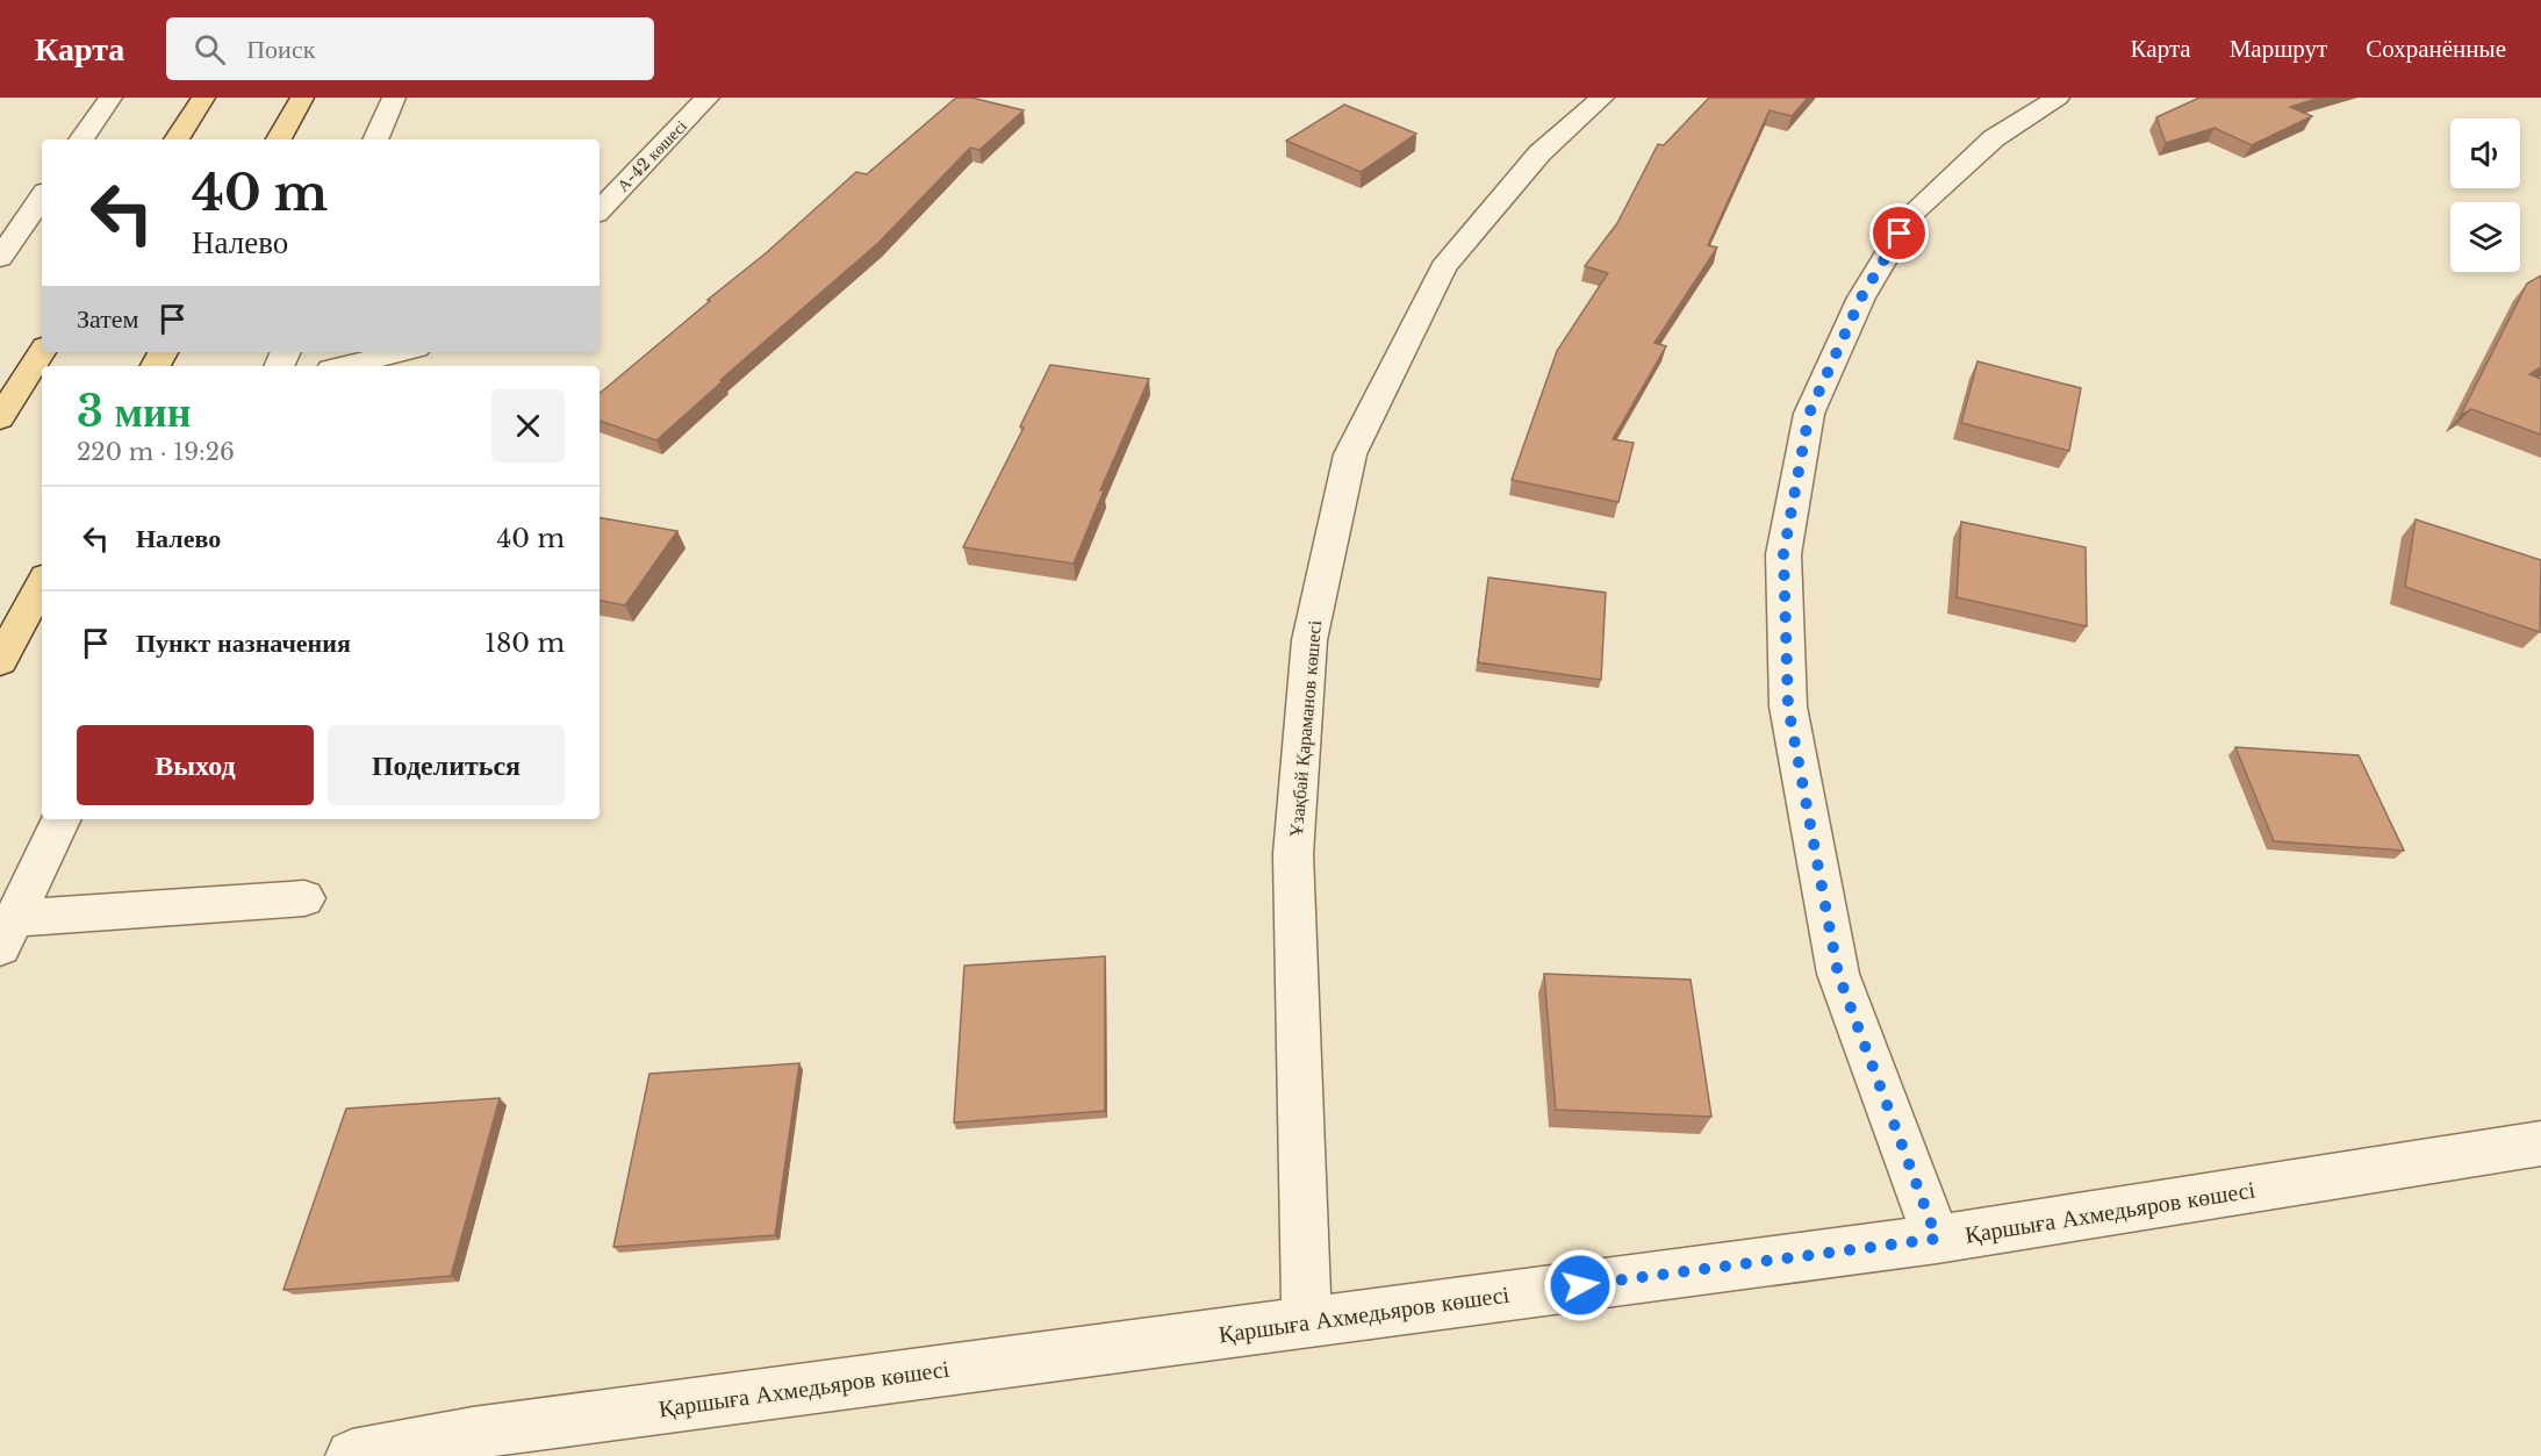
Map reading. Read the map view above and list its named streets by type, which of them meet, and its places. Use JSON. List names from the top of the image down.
{
  "streets": {
    "street": ["А-42 көшесі", "Ұзақбай Қараманов көшесі", "Қаршыға Ахмедьяров көшесі"]
  },
  "crossings": [
    ["Ұзақбай Қараманов көшесі", "Қаршыға Ахмедьяров көшесі"]
  ],
  "page": {
    "header": "Карта",
    "search": "Поиск",
    "nav": ["Карта", "Маршрут", "Сохранённые"],
    "turn": ["40 m", "Налево"],
    "then": "Затем",
    "heading": ["3 мин", "220 m · 19:26"],
    "list": [
      {
        "name": "Налево",
        "value": "40 m"
      },
      {
        "name": "Пункт назначения",
        "value": "180 m"
      }
    ],
    "buttons": ["Выход", "Поделиться"]
  }
}
